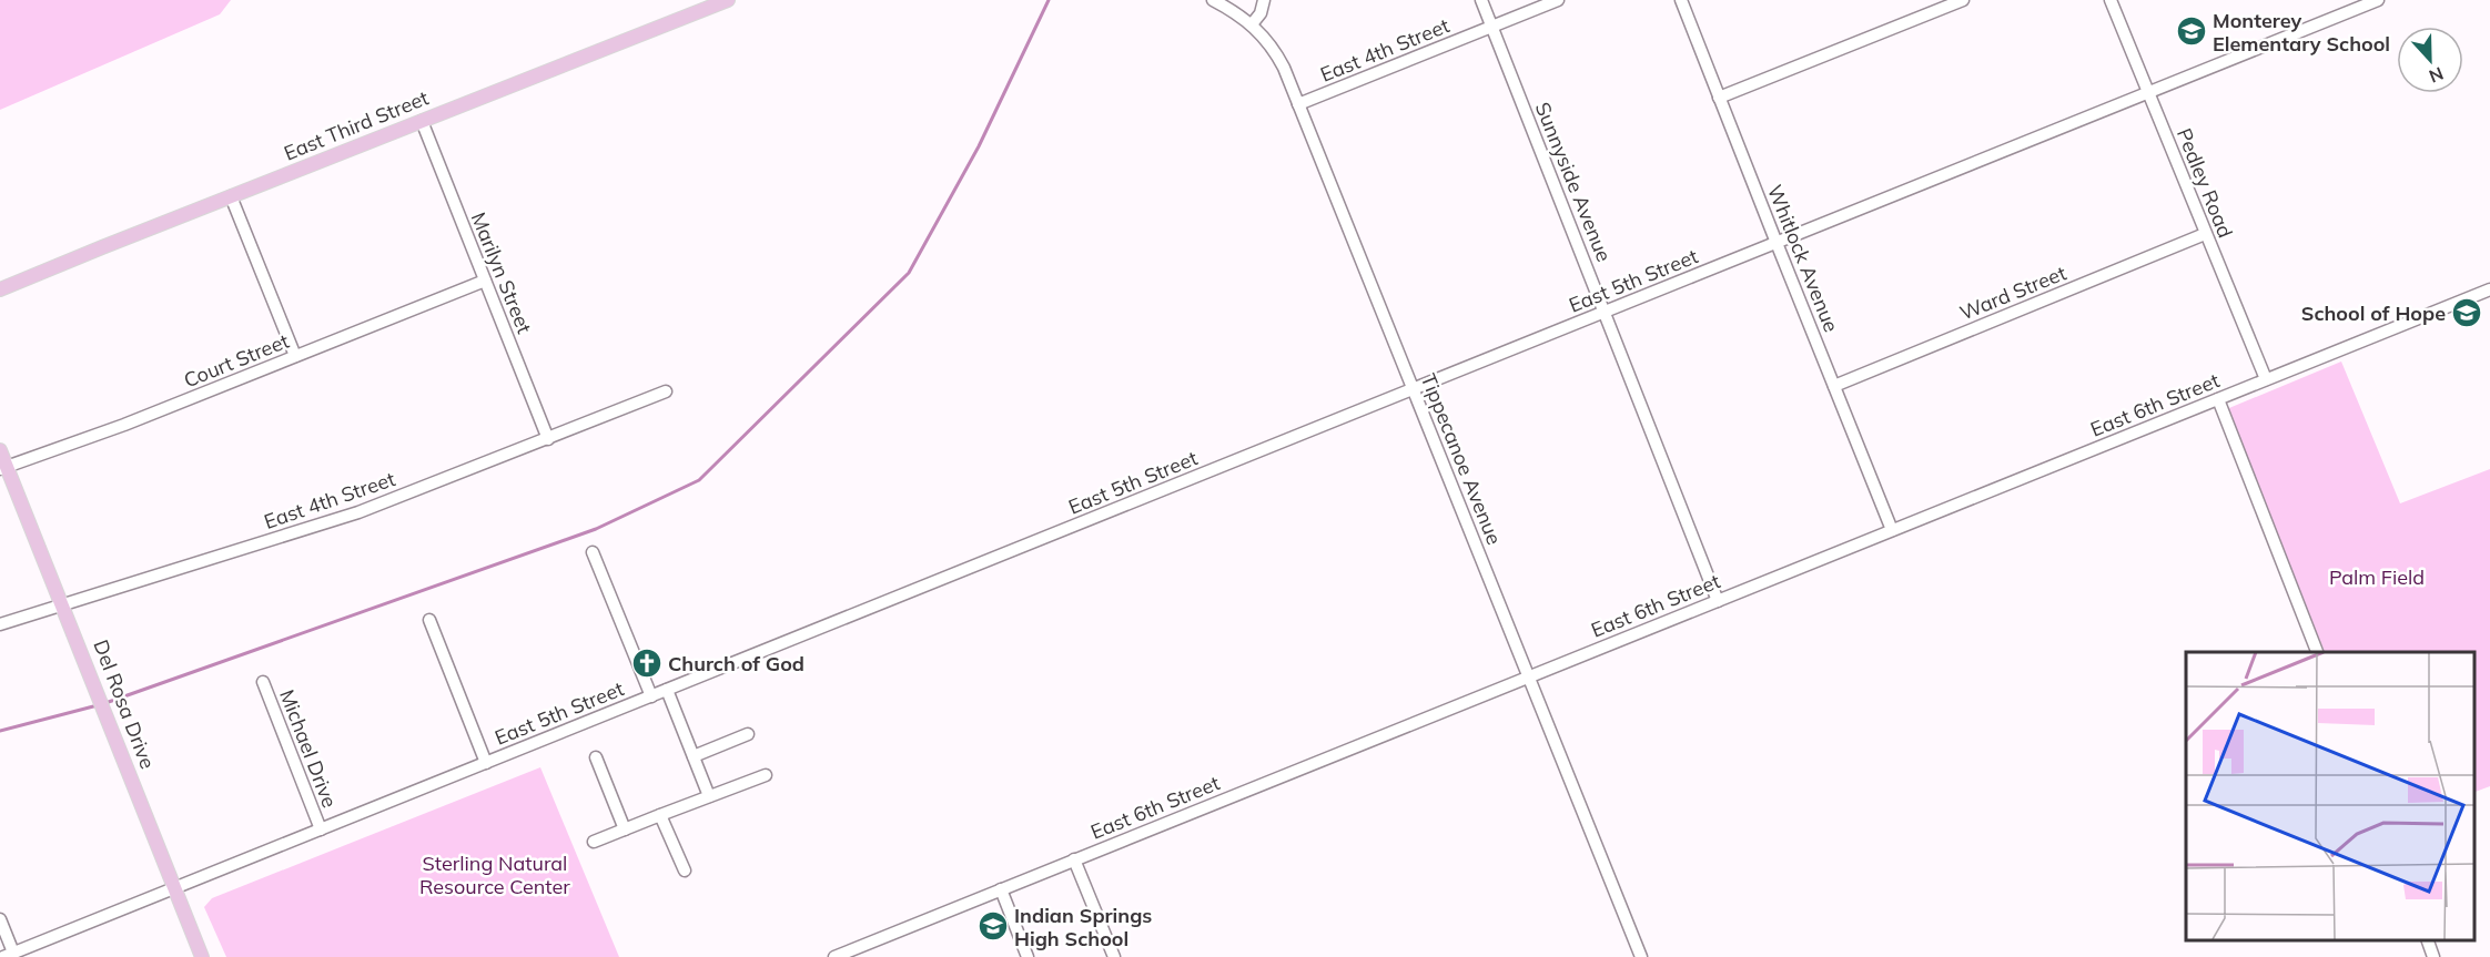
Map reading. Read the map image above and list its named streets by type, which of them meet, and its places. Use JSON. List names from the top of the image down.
{
  "streets": {
    "main road": ["East Third Street", "Del Rosa Drive"],
    "street": [
      "East 4th Street",
      "Sunnyside Avenue",
      "Pedley Road",
      "Whitlock Avenue",
      "Marilyn Street",
      "East 5th Street",
      "Ward Street",
      "Court Street",
      "East 6th Street",
      "Tippecanoe Avenue",
      "Michael Drive"
    ]
  },
  "crossings": [
    ["East 4th Street", "Sunnyside Avenue"],
    ["East 4th Street", "Marilyn Street"],
    ["East 4th Street", "Tippecanoe Avenue"],
    ["East 4th Street", "Del Rosa Drive"],
    ["East Third Street", "Marilyn Street"],
    ["Sunnyside Avenue", "East 5th Street"],
    ["Sunnyside Avenue", "East 6th Street"],
    ["Pedley Road", "East 5th Street"],
    ["Pedley Road", "Ward Street"],
    ["Pedley Road", "East 6th Street"],
    ["Whitlock Avenue", "East 5th Street"],
    ["Whitlock Avenue", "Ward Street"],
    ["Whitlock Avenue", "East 6th Street"],
    ["Marilyn Street", "Court Street"],
    ["East 5th Street", "Tippecanoe Avenue"],
    ["East 5th Street", "Del Rosa Drive"],
    ["East 5th Street", "Michael Drive"],
    ["Court Street", "Del Rosa Drive"],
    ["East 6th Street", "Tippecanoe Avenue"]
  ],
  "parks": ["Palm Field", "Sterling Natural Resource Center"],
  "places": {
    "school or university": ["Monterey Elementary School", "School of Hope", "Indian Springs High School"],
    "church": ["Church of God"]
  },
  "north": "bottom"
}
